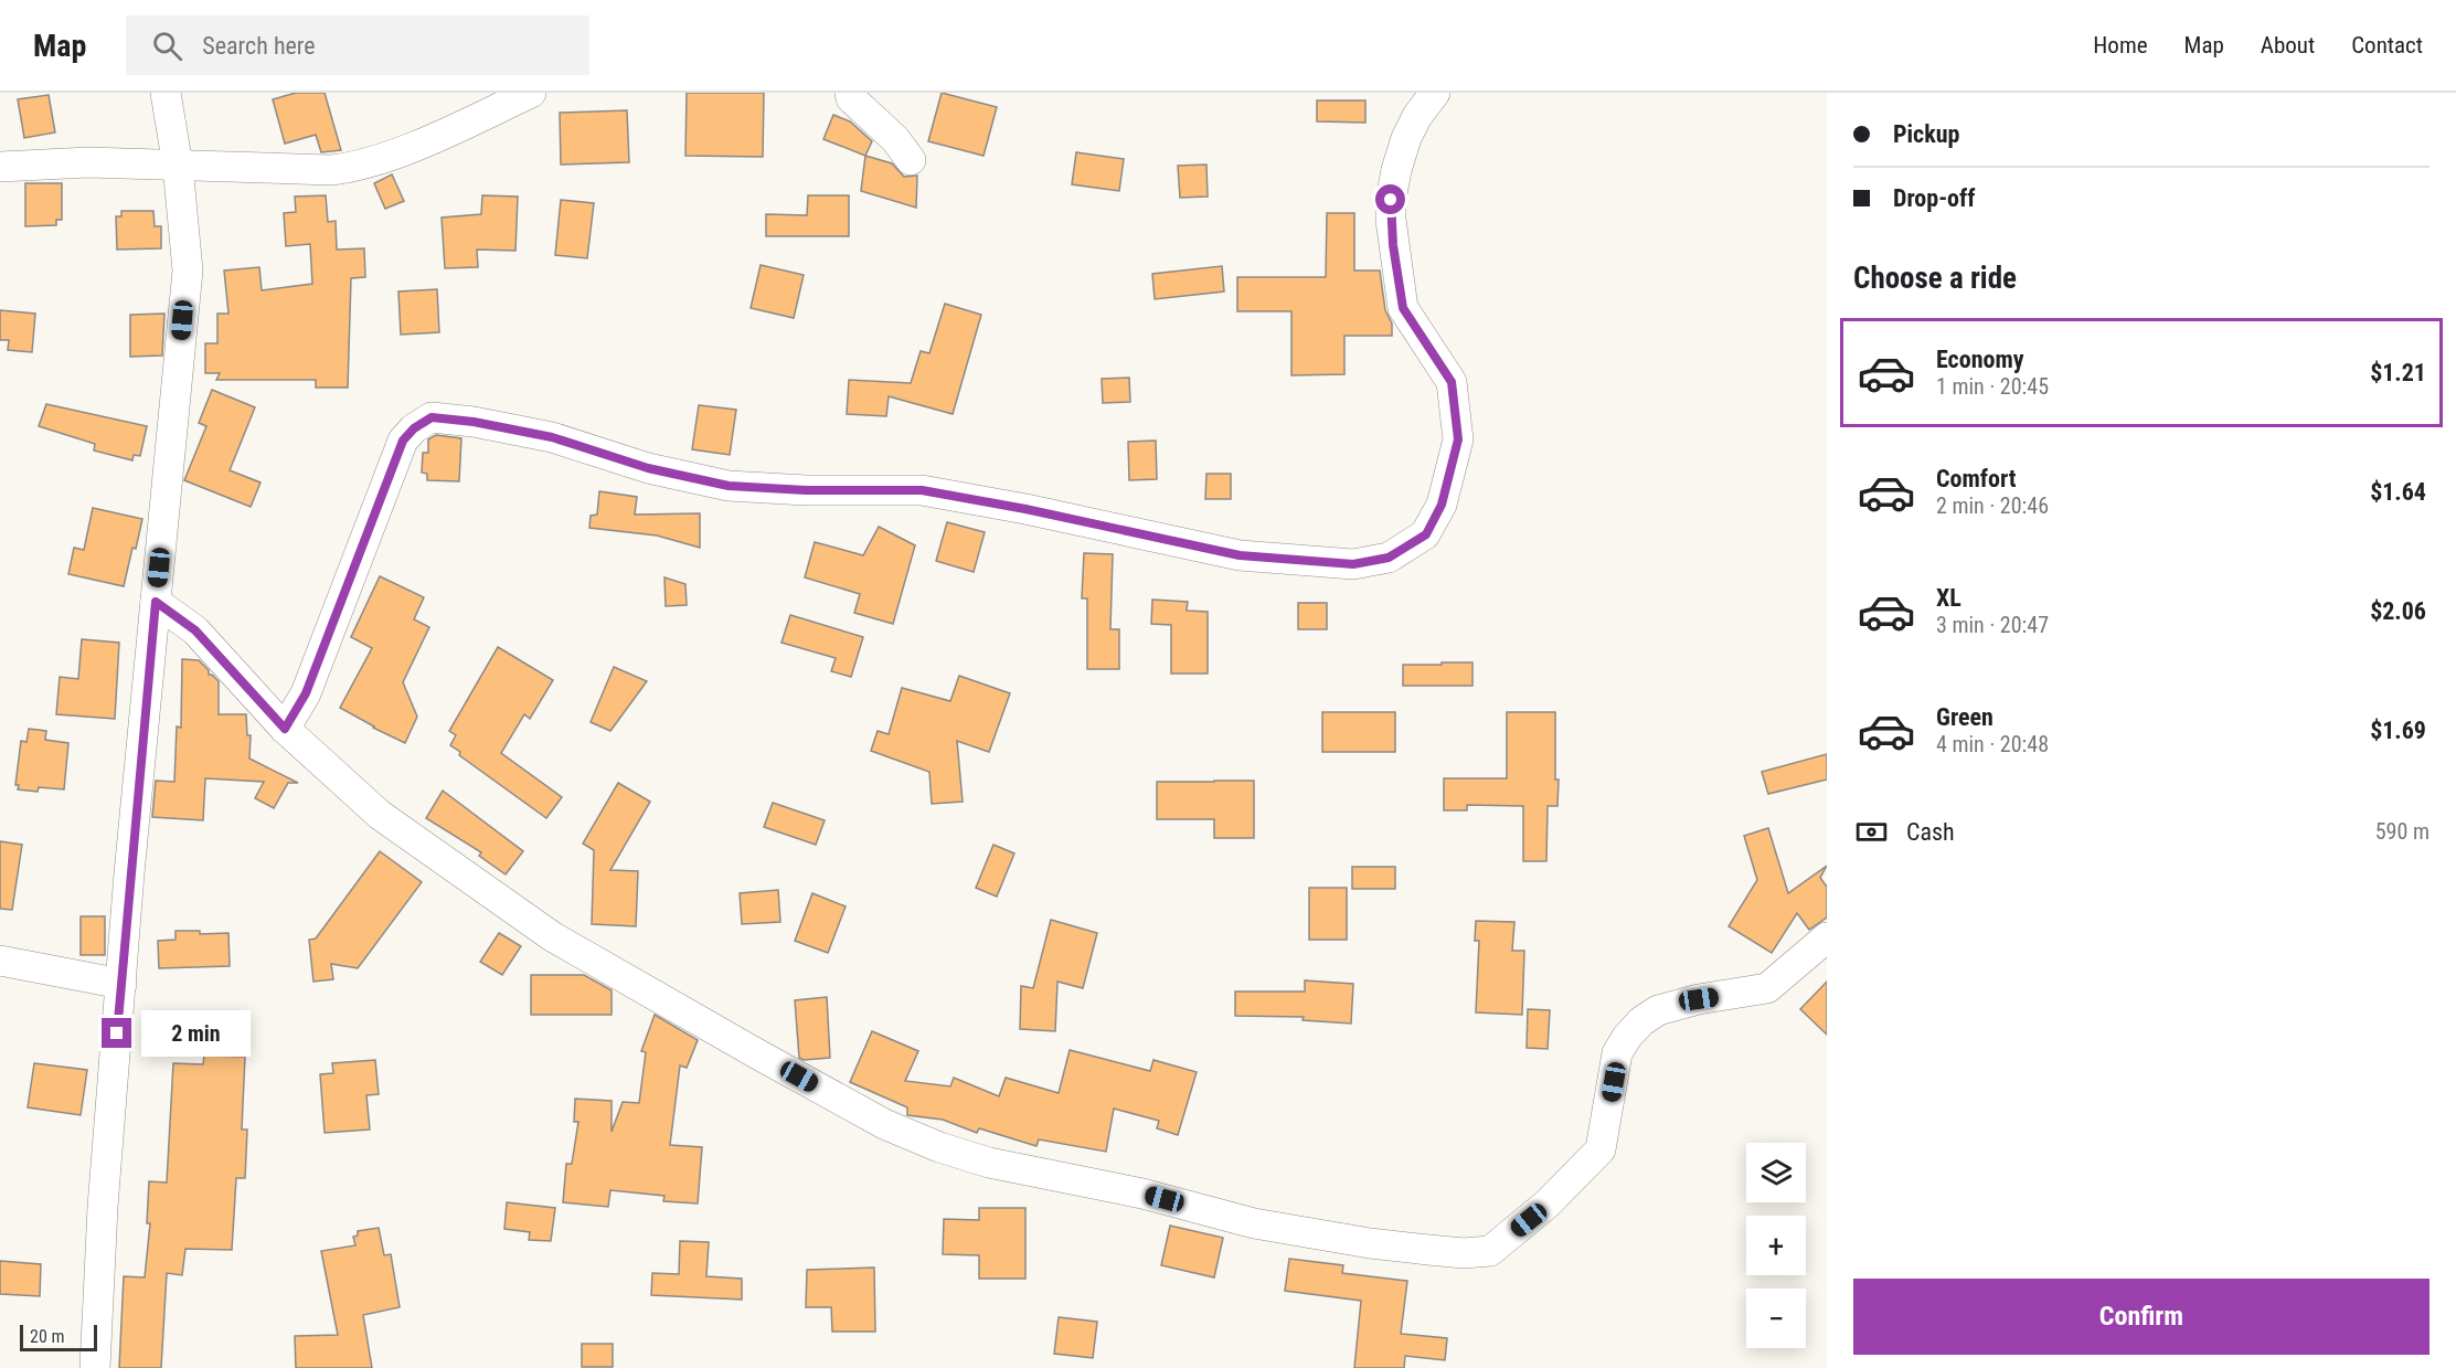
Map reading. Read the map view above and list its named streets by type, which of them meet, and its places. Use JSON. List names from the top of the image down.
{
  "scale_bar": "20 m",
  "page": {
    "header": "Map",
    "search": "Search here",
    "nav": [
      "Home",
      "Map",
      "About",
      "Contact"
    ],
    "banner": ["Pickup", "Drop-off"],
    "heading": "Choose a ride",
    "list": [
      {
        "name": "Economy",
        "note": "1 min · 20:45",
        "value": "$1.21"
      },
      {
        "name": "Comfort",
        "note": "2 min · 20:46",
        "value": "$1.64"
      },
      {
        "name": "XL",
        "note": "3 min · 20:47",
        "value": "$2.06"
      },
      {
        "name": "Green",
        "note": "4 min · 20:48",
        "value": "$1.69"
      }
    ],
    "pay": ["Cash", "590 m"],
    "bubble": "2 min",
    "map_buttons": ["+", "−"],
    "buttons": "Confirm",
    "scale": "20 m"
  }
}
